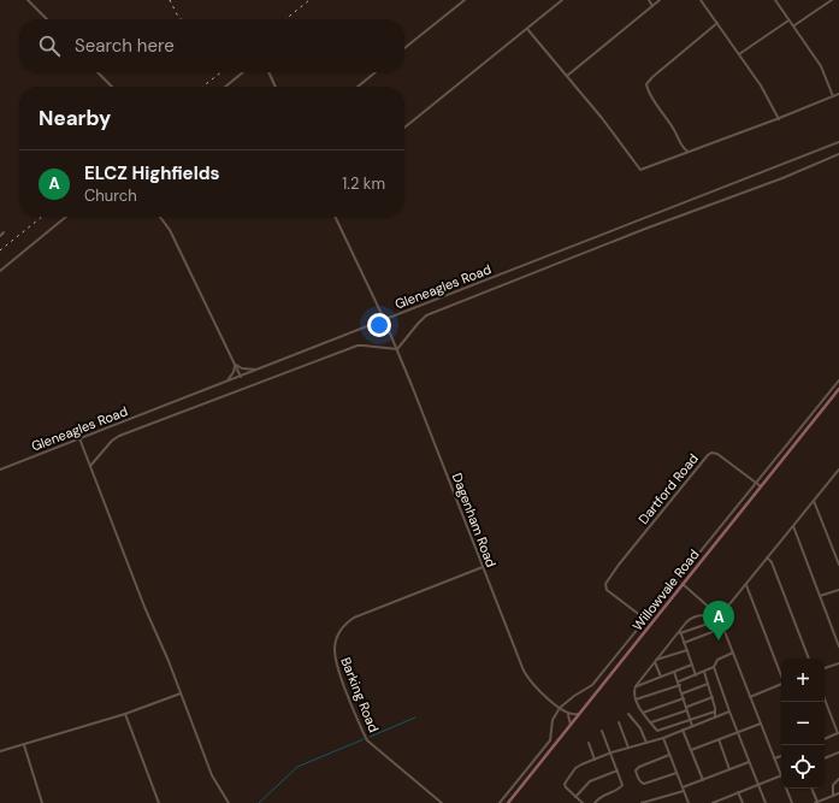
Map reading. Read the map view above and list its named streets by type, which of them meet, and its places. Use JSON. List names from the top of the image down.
{
  "streets": {
    "main road": ["Willowvale Road"],
    "street": [
      "Gleneagles Road",
      "Dartford Road",
      "Dagenham Road",
      "Barking Road"
    ]
  },
  "crossings": [
    ["Gleneagles Road", "Dagenham Road"],
    ["Dartford Road", "Willowvale Road"],
    ["Dagenham Road", "Barking Road"]
  ],
  "page": {
    "search": "Search here",
    "heading": "Nearby",
    "list": [
      {
        "mark": "A",
        "name": "ELCZ Highfields",
        "note": "Church",
        "value": "1.2 km"
      }
    ],
    "pins": "A",
    "map_buttons": ["+", "−"]
  }
}
